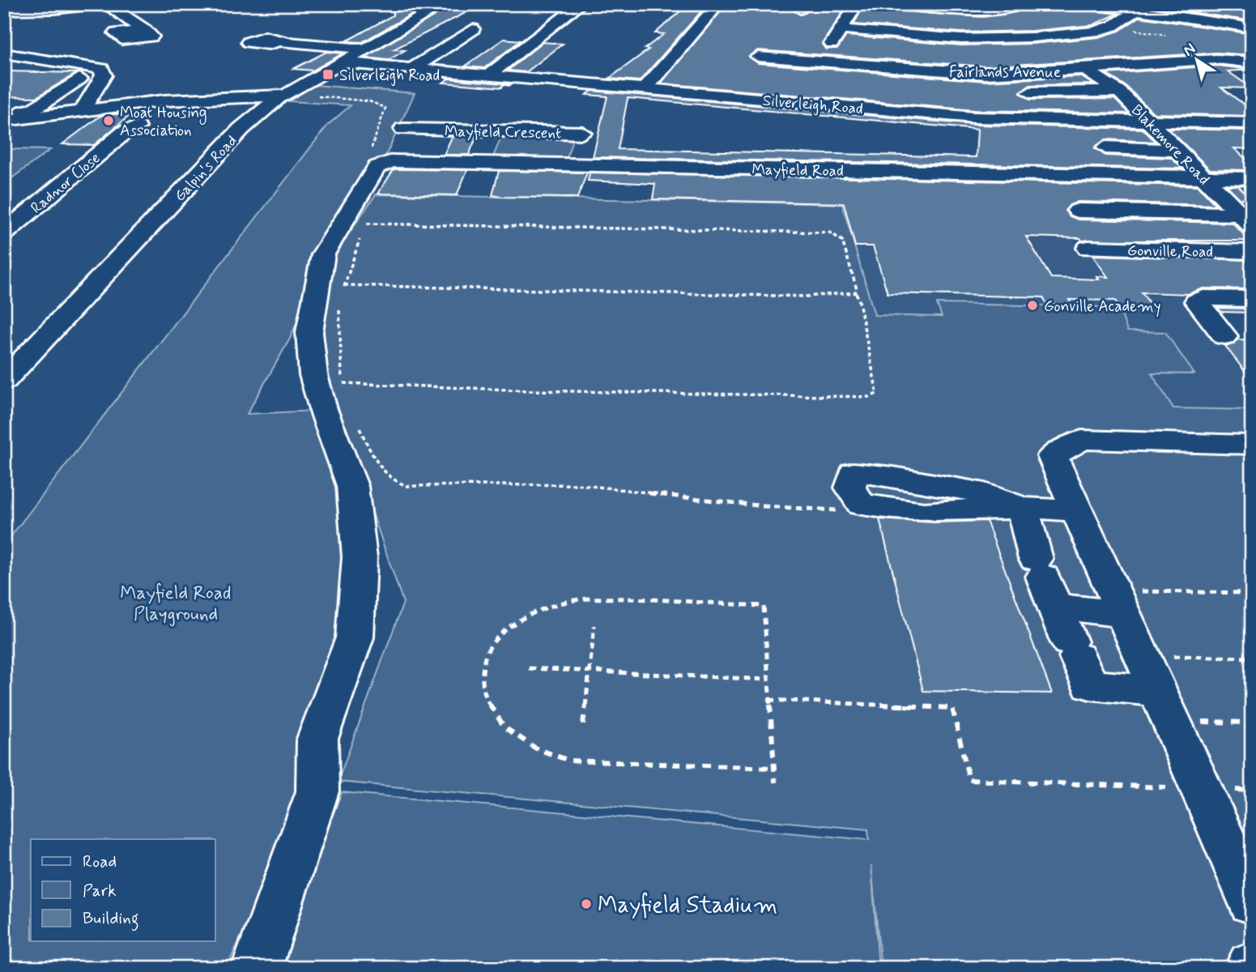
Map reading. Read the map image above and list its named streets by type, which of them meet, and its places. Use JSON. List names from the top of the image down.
{
  "streets": {
    "street": [
      "Fairlands Avenue",
      "Silverleigh Road",
      "Mayfield Crescent",
      "Blakemore Road",
      "Galpin's Road",
      "Mayfield Road",
      "Radnor Close",
      "Gonville Road"
    ]
  },
  "crossings": [
    ["Fairlands Avenue", "Blakemore Road"],
    ["Silverleigh Road", "Mayfield Crescent"],
    ["Silverleigh Road", "Blakemore Road"],
    ["Silverleigh Road", "Galpin's Road"],
    ["Blakemore Road", "Mayfield Road"]
  ],
  "parks": ["Mayfield Road Playground"],
  "places": {
    "transit": ["Silverleigh Road"],
    "other": ["Moat Housing Association", "Gonville Academy", "Mayfield Stadium"]
  },
  "legend": ["Road", "Park", "Building"],
  "north": "top left"
}
